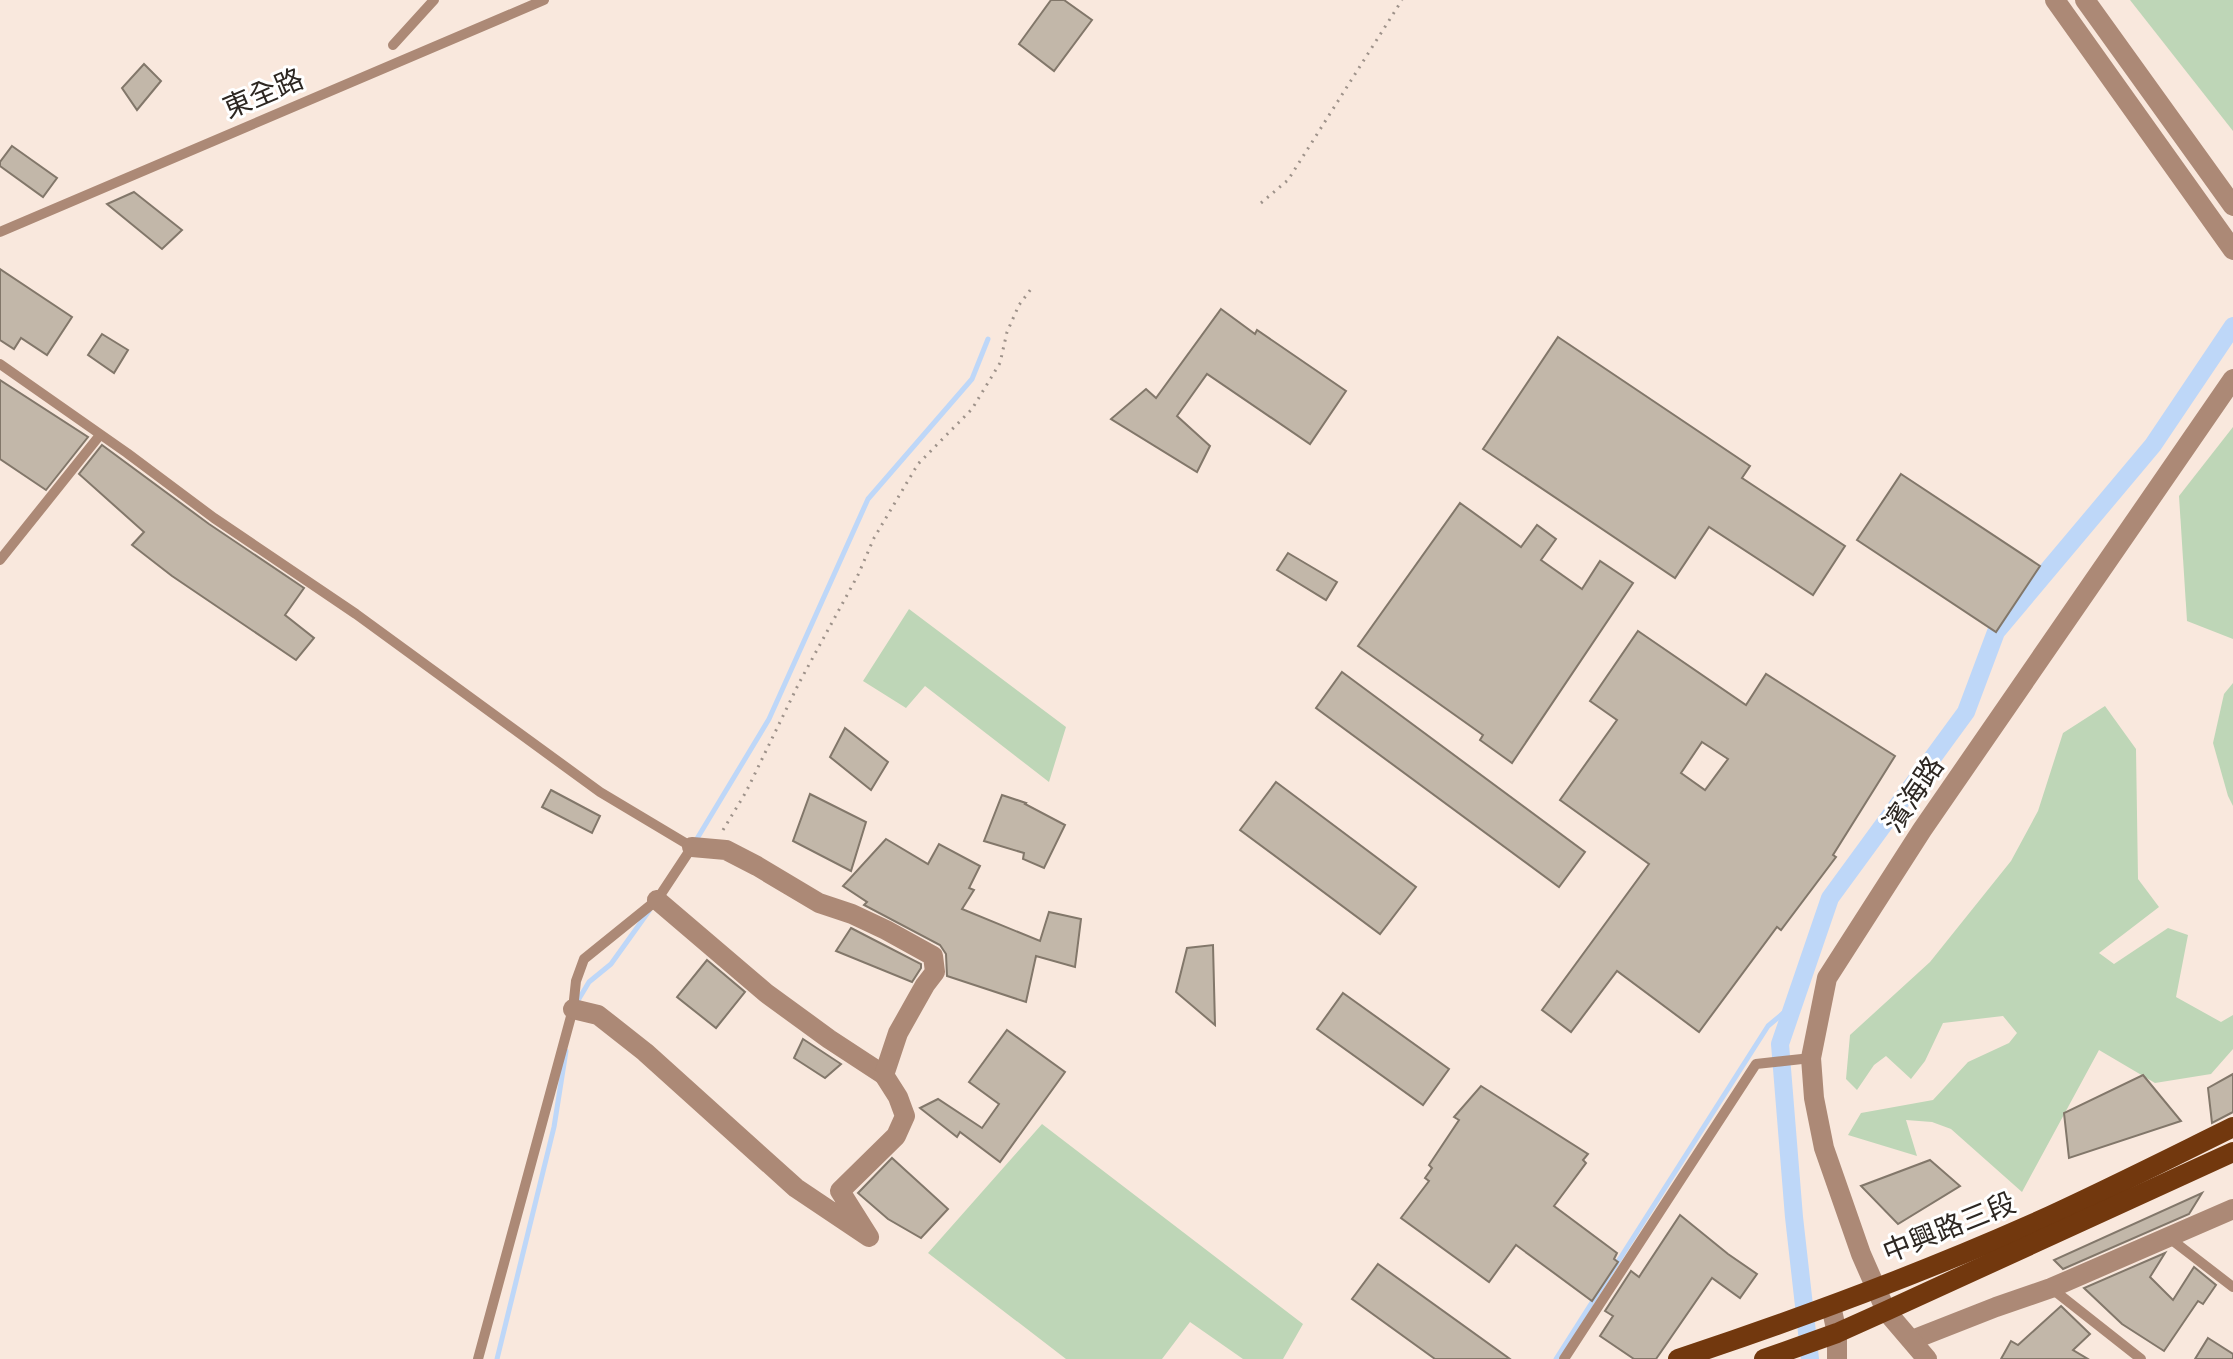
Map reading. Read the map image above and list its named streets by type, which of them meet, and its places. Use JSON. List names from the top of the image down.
{
  "streets": {
    "main road": ["中興路三段"],
    "street": ["濱海路"],
    "lane": ["東全路"]
  },
  "crossings": [
    ["濱海路", "中興路三段"]
  ]
}
